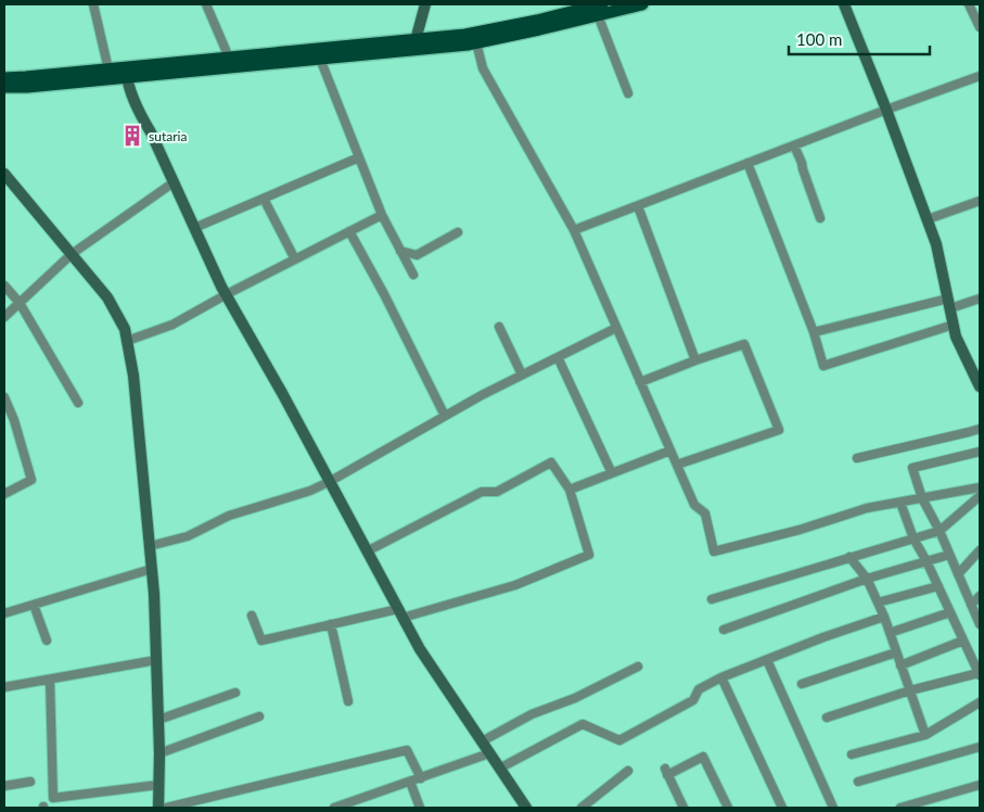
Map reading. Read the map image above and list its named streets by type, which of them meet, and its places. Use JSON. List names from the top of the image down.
{
  "places": {
    "building": ["sutaria"]
  },
  "scale_bar": "100 m"
}
